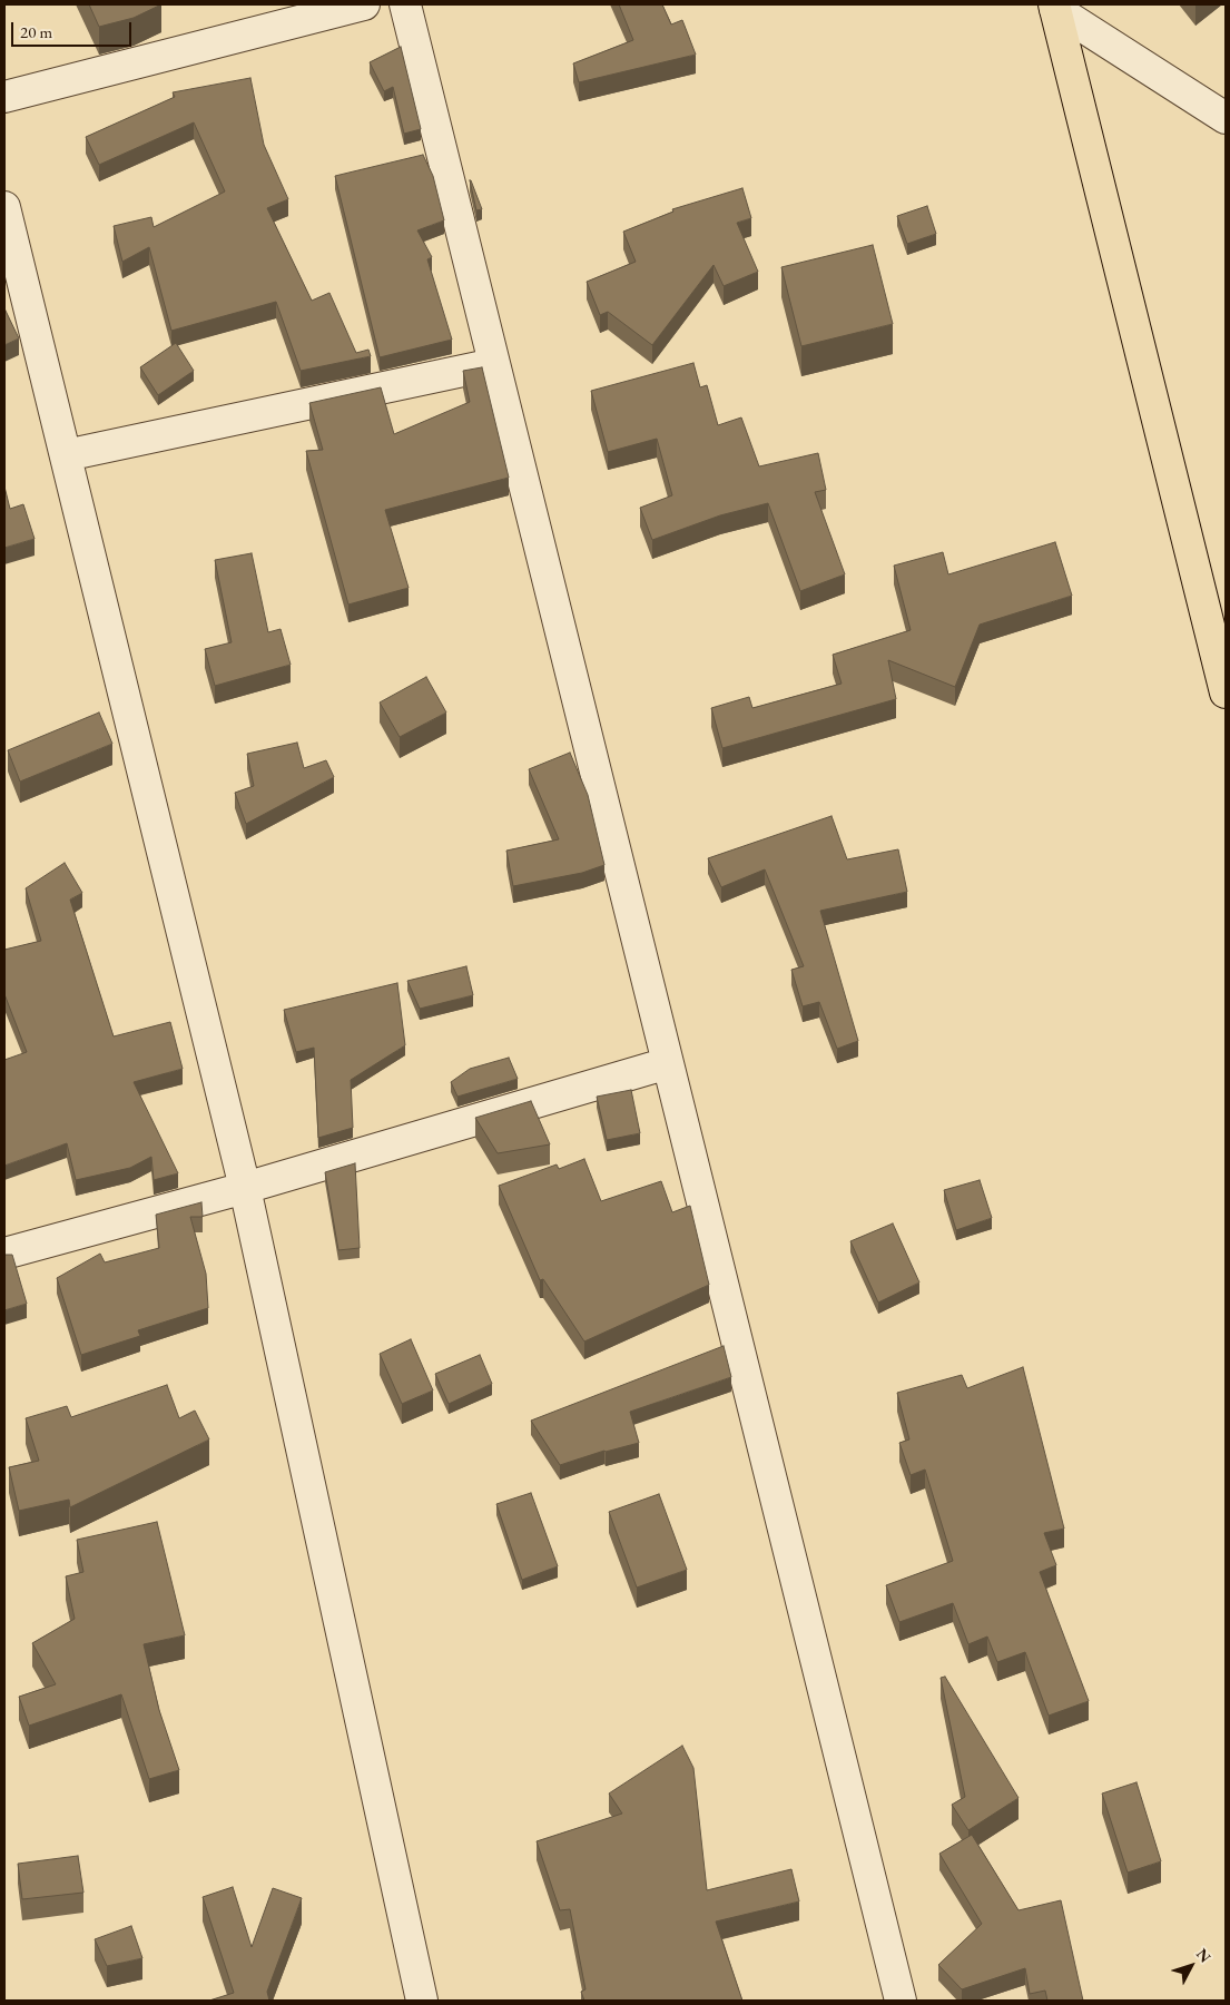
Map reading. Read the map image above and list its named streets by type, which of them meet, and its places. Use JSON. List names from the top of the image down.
{
  "scale_bar": "20 m",
  "north": "top right"
}
